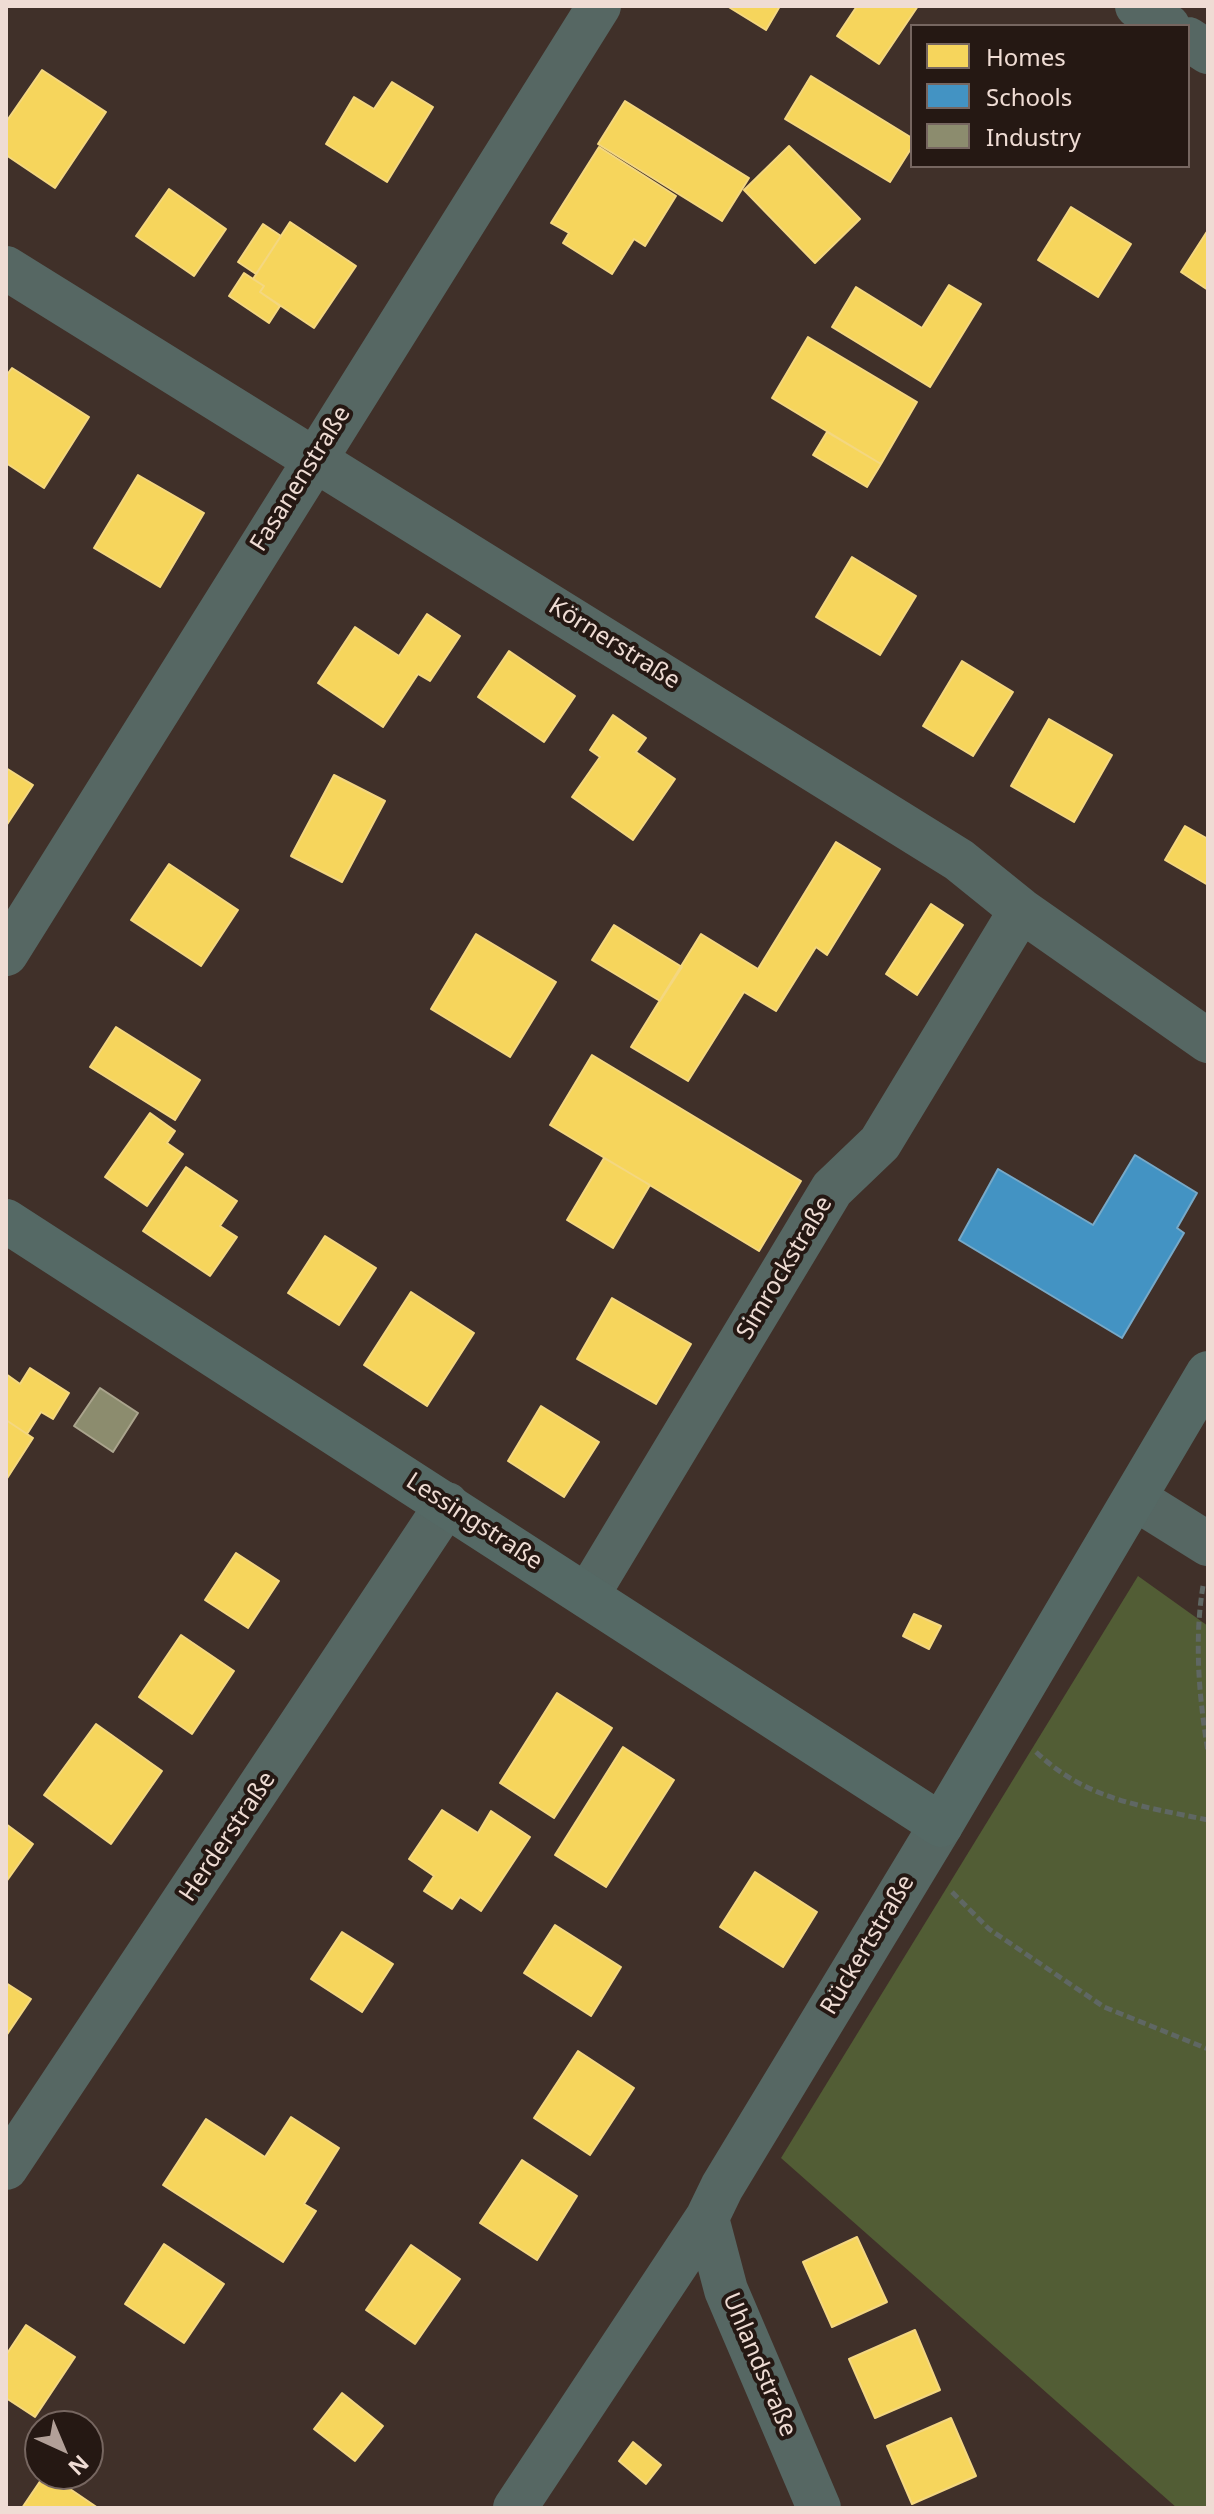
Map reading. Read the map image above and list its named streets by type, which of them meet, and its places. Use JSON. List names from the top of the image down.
{
  "streets": {
    "street": [
      "Fasanenstraße",
      "Körnerstraße",
      "Simrockstraße",
      "Lessingstraße",
      "Herderstraße",
      "Rückertstraße",
      "Uhlandstraße"
    ]
  },
  "crossings": [
    ["Fasanenstraße", "Körnerstraße"],
    ["Körnerstraße", "Simrockstraße"],
    ["Simrockstraße", "Lessingstraße"],
    ["Lessingstraße", "Herderstraße"],
    ["Lessingstraße", "Rückertstraße"],
    ["Rückertstraße", "Uhlandstraße"]
  ],
  "legend": ["Homes", "Schools", "Industry"],
  "north": "bottom right"
}
